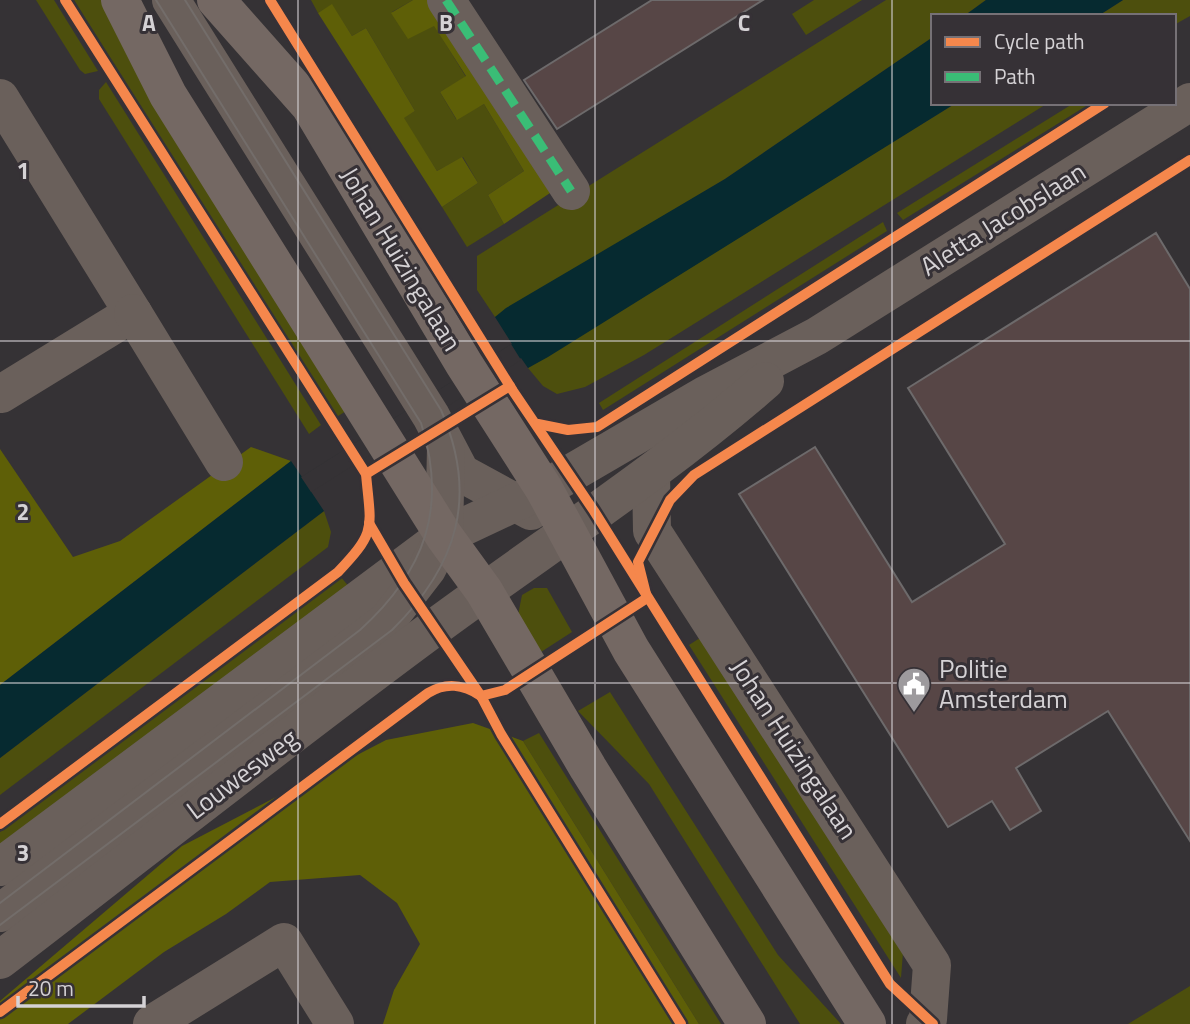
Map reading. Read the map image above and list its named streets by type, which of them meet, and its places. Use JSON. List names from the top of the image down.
{
  "streets": {
    "main road": ["Johan Huizingalaan"],
    "street": ["Aletta Jacobslaan", "Louwesweg"]
  },
  "crossings": [
    ["Aletta Jacobslaan", "Johan Huizingalaan"],
    ["Aletta Jacobslaan", "Louwesweg"]
  ],
  "places": {
    "public building": ["Politie Amsterdam"]
  },
  "legend": ["Cycle path", "Path"],
  "scale_bar": "20 m",
  "grid": {
    "columns": ["A", "B", "C"],
    "rows": ["1", "2", "3"]
  }
}
